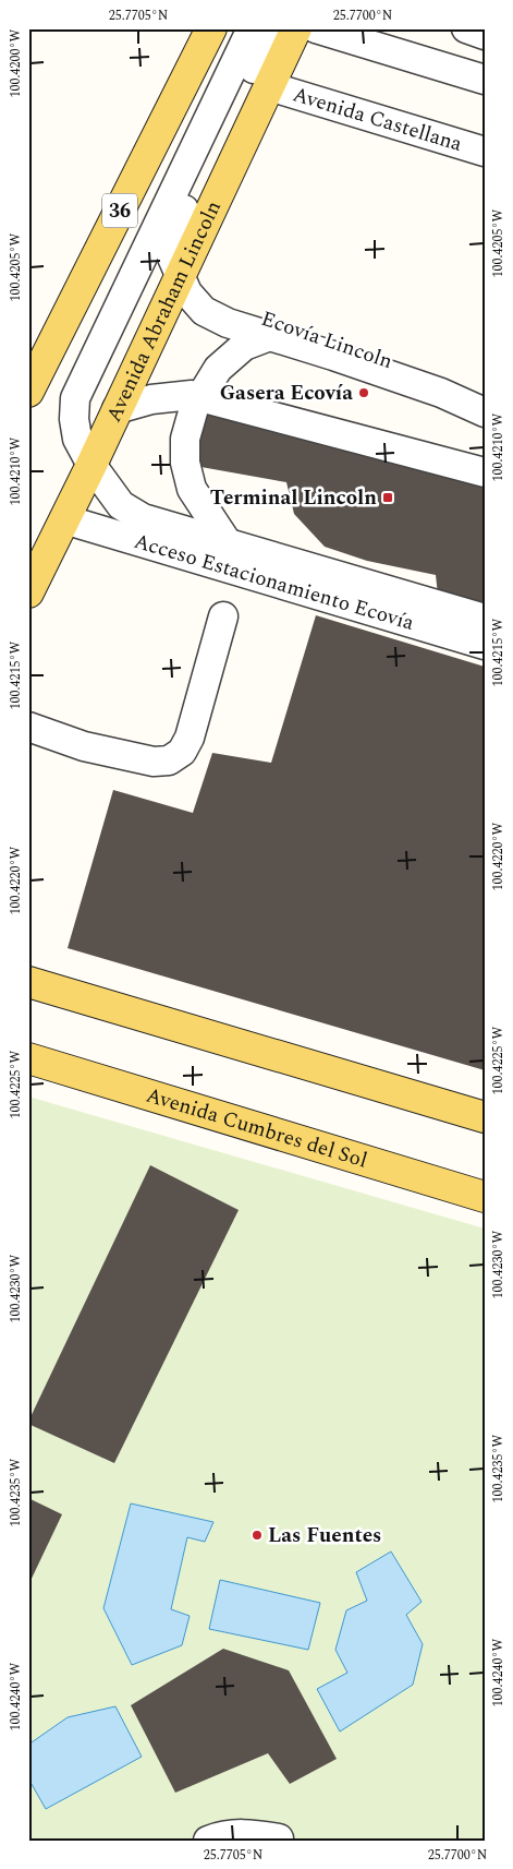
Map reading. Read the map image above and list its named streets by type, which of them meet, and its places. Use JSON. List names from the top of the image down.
{
  "streets": {
    "main road": ["36", "Avenida Abraham Lincoln", "Avenida Cumbres del Sol"],
    "street": ["Avenida Castellana", "Ecovía Lincoln", "Acceso Estacionamiento Ecovía"]
  },
  "crossings": [
    ["Avenida Castellana", "Avenida Abraham Lincoln"],
    ["Avenida Abraham Lincoln", "Ecovía Lincoln"],
    ["Avenida Abraham Lincoln", "Acceso Estacionamiento Ecovía"]
  ],
  "places": {
    "other": ["Gasera Ecovía", "Las Fuentes"],
    "transit": ["Terminal Lincoln"]
  },
  "coordinates": [
    "25.7705°N",
    "25.7700°N",
    "100.4200°W",
    "100.4205°W",
    "100.4210°W",
    "100.4215°W",
    "100.4220°W",
    "100.4225°W",
    "100.4230°W",
    "100.4235°W",
    "100.4240°W"
  ]
}
